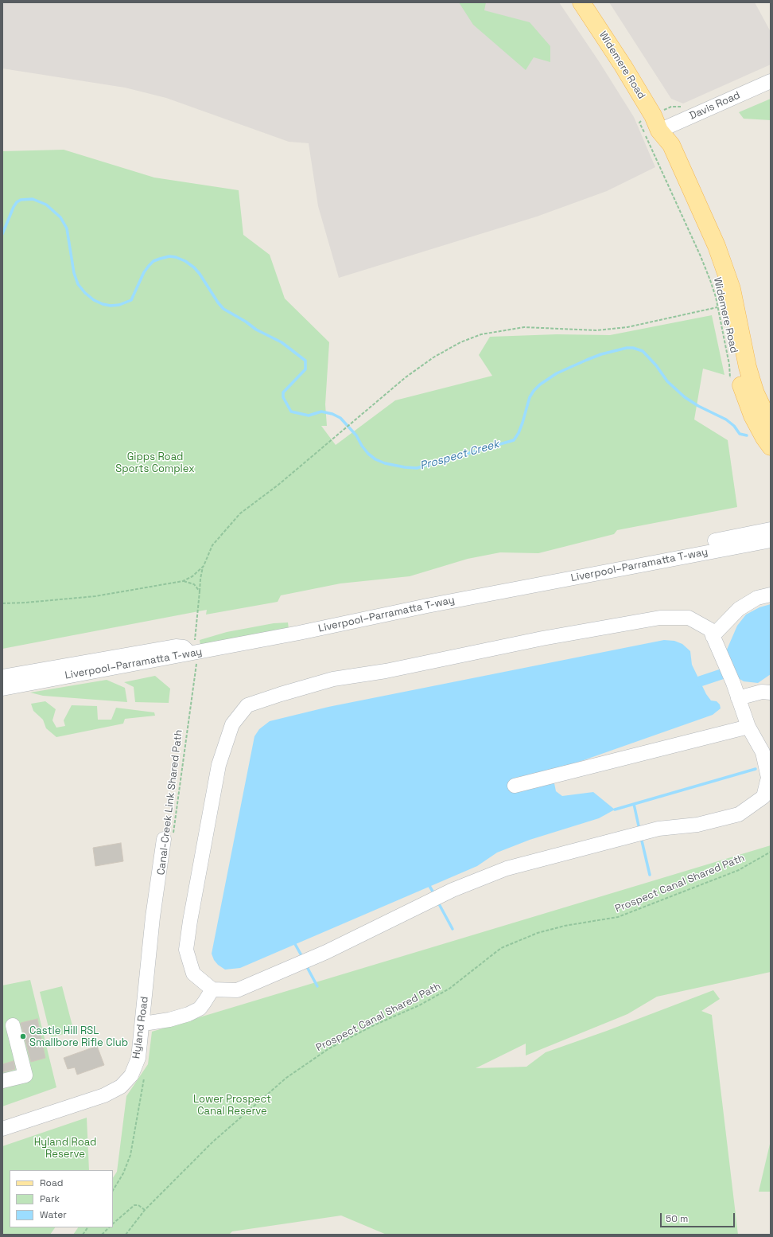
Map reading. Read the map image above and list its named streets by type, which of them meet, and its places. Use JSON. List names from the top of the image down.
{
  "streets": {
    "main road": ["Widemere Road"],
    "street": ["Davis Road", "Liverpool–Parramatta T-way", "Hyland Road"],
    "path": ["Canal-Creek Link Shared Path", "Prospect Canal Shared Path"]
  },
  "crossings": [
    ["Widemere Road", "Davis Road"],
    ["Liverpool–Parramatta T-way", "Canal-Creek Link Shared Path"],
    ["Canal-Creek Link Shared Path", "Hyland Road"]
  ],
  "water": ["Prospect Creek"],
  "parks": ["Gipps Road Sports Complex", "Lower Prospect Canal Reserve", "Hyland Road Reserve"],
  "places": ["Castle Hill RSL Smallbore Rifle Club"],
  "legend": ["Road", "Park", "Water"],
  "scale_bar": "50 m"
}
